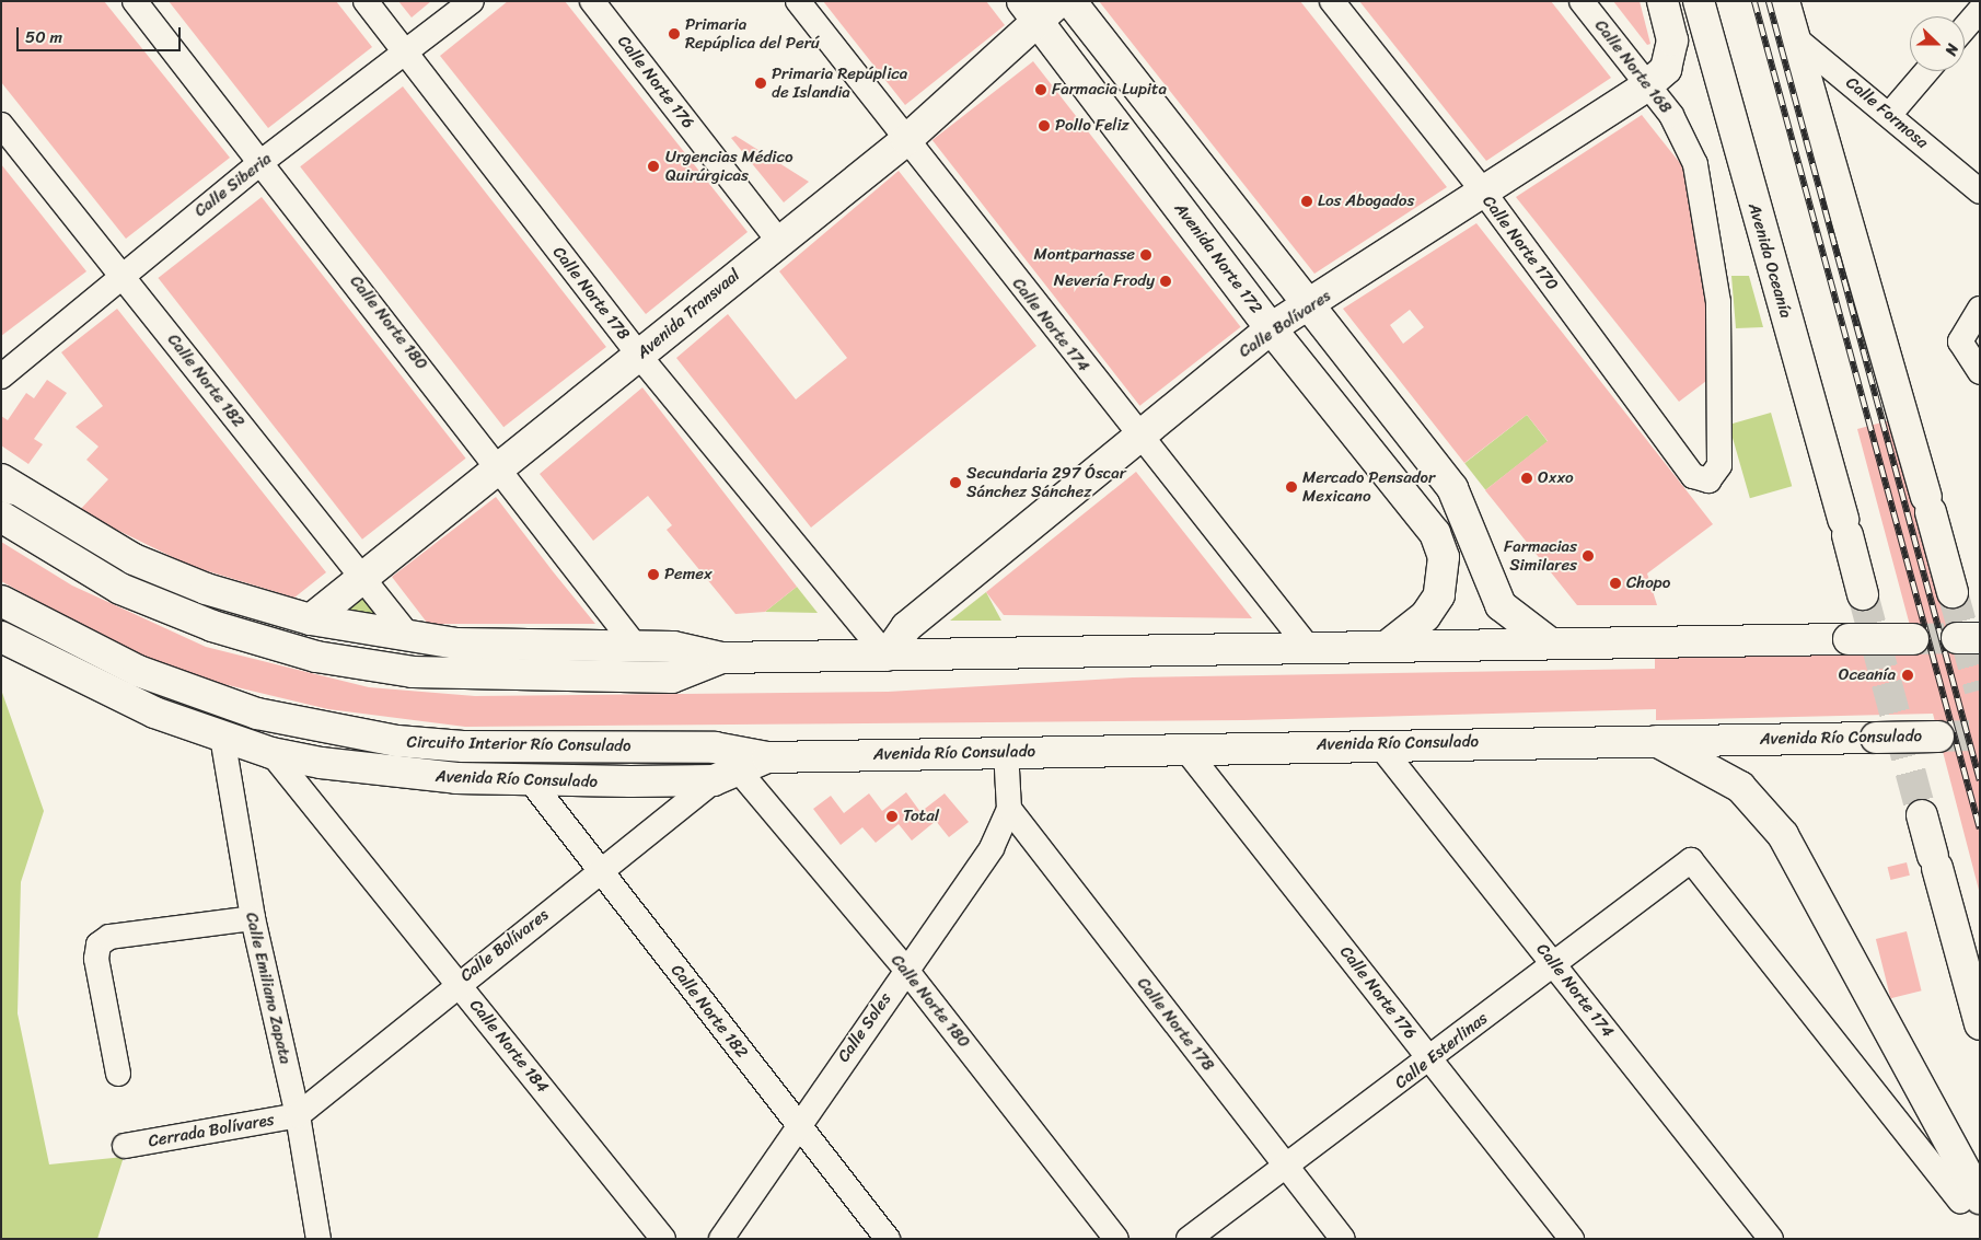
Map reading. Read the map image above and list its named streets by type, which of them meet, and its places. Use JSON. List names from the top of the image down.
{
  "streets": {
    "main road": [
      "Avenida Norte 172",
      "Avenida Oceanía",
      "Avenida Transvaal",
      "Calle Bolívares",
      "Avenida Río Consulado",
      "Circuito Interior Río Consulado"
    ],
    "street": [
      "Calle Norte 168",
      "Calle Norte 176",
      "Calle Formosa",
      "Calle Siberia",
      "Calle Norte 170",
      "Calle Norte 178",
      "Calle Norte 180",
      "Calle Norte 174",
      "Calle Norte 182",
      "Calle Emiliano Zapata",
      "Calle Soles",
      "Calle Norte 184",
      "Calle Esterlinas",
      "Cerrada Bolívares"
    ]
  },
  "crossings": [
    ["Calle Norte 168", "Calle Norte 170"],
    ["Calle Norte 168", "Calle Bolívares"],
    ["Calle Norte 176", "Avenida Transvaal"],
    ["Calle Norte 176", "Avenida Río Consulado"],
    ["Calle Norte 176", "Calle Esterlinas"],
    ["Calle Siberia", "Calle Norte 178"],
    ["Calle Siberia", "Calle Norte 180"],
    ["Calle Siberia", "Calle Norte 182"],
    ["Calle Norte 170", "Calle Bolívares"],
    ["Avenida Norte 172", "Avenida Transvaal"],
    ["Avenida Norte 172", "Calle Bolívares"],
    ["Calle Norte 178", "Avenida Transvaal"],
    ["Calle Norte 178", "Calle Bolívares"],
    ["Calle Norte 178", "Calle Soles"],
    ["Calle Norte 178", "Calle Esterlinas"],
    ["Avenida Transvaal", "Calle Norte 180"],
    ["Avenida Transvaal", "Calle Norte 174"],
    ["Avenida Transvaal", "Calle Norte 182"],
    ["Calle Norte 180", "Calle Bolívares"],
    ["Calle Norte 180", "Avenida Río Consulado"],
    ["Calle Norte 180", "Calle Soles"],
    ["Calle Bolívares", "Calle Norte 174"],
    ["Calle Bolívares", "Calle Norte 182"],
    ["Calle Bolívares", "Avenida Río Consulado"],
    ["Calle Bolívares", "Calle Emiliano Zapata"],
    ["Calle Bolívares", "Calle Norte 184"],
    ["Calle Bolívares", "Cerrada Bolívares"],
    ["Calle Norte 174", "Avenida Río Consulado"],
    ["Calle Norte 174", "Calle Esterlinas"],
    ["Calle Norte 182", "Avenida Río Consulado"],
    ["Calle Norte 182", "Calle Soles"],
    ["Avenida Río Consulado", "Circuito Interior Río Consulado"],
    ["Avenida Río Consulado", "Calle Emiliano Zapata"],
    ["Avenida Río Consulado", "Calle Soles"],
    ["Avenida Río Consulado", "Calle Norte 184"],
    ["Calle Emiliano Zapata", "Cerrada Bolívares"]
  ],
  "places": [
    "Primaria Repúplica del Perú",
    "Primaria Repúplica de Islandia",
    "Farmacia Lupita",
    "Pollo Feliz",
    "Urgencias Médico Quirúrgicas",
    "Los Abogados",
    "Montparnasse",
    "Nevería Frody",
    "Oxxo",
    "Secundaria 297 Óscar Sánchez Sánchez",
    "Mercado Pensador Mexicano",
    "Farmacias Similares",
    "Pemex",
    "Chopo",
    "Oceanía",
    "Total"
  ],
  "scale_bar": "50 m",
  "north": "right"
}
